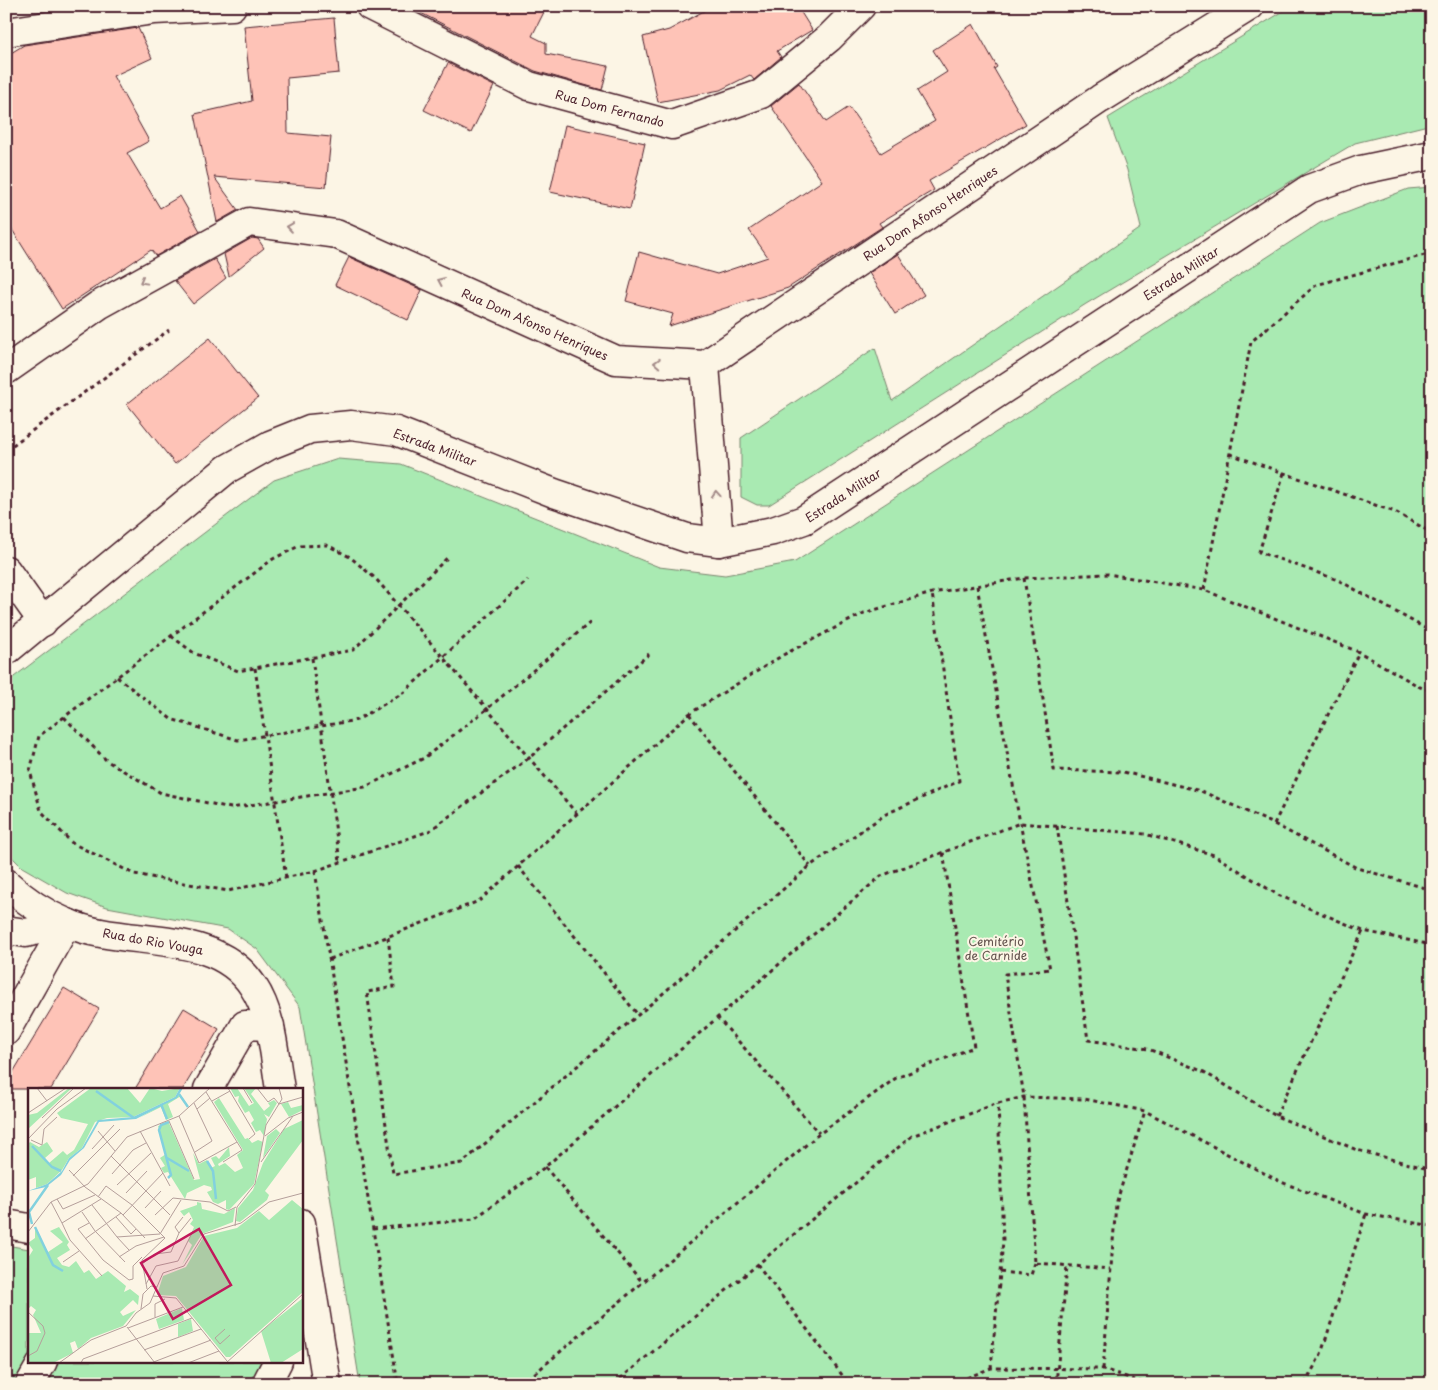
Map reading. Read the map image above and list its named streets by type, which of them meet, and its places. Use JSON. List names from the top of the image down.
{
  "streets": {
    "street": [
      "Rua Dom Fernando",
      "Rua Dom Afonso Henriques",
      "Estrada Militar",
      "Rua do Rio Vouga"
    ]
  },
  "one_way": ["Rua Dom Afonso Henriques"],
  "parks": ["Cemitério de Carnide"]
}
